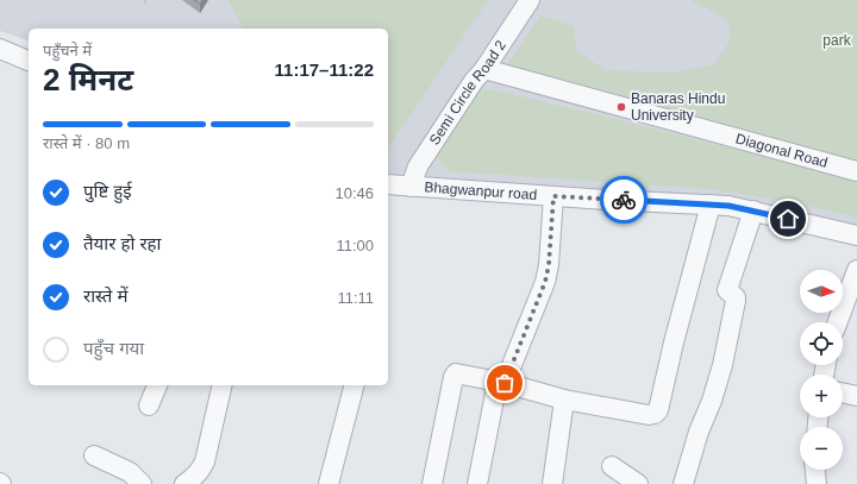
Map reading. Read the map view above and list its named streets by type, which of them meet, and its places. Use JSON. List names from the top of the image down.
{
  "streets": {
    "street": ["Semi Circle Road 2", "Diagonal Road", "Bhagwanpur road"]
  },
  "crossings": [
    ["Semi Circle Road 2", "Diagonal Road"],
    ["Semi Circle Road 2", "Bhagwanpur road"]
  ],
  "parks": ["park"],
  "places": ["Banaras Hindu University"],
  "north": "right",
  "page": {
    "heading": ["2 मिनट", "पहुँचने में", "11:17–11:22"],
    "bar": "रास्ते में · 80 m",
    "list": [
      ["पुष्टि हुई", "10:46"],
      ["तैयार हो रहा", "11:00"],
      ["रास्ते में", "11:11"],
      "पहुँच गया"
    ],
    "map_buttons": ["+", "−"]
  }
}
